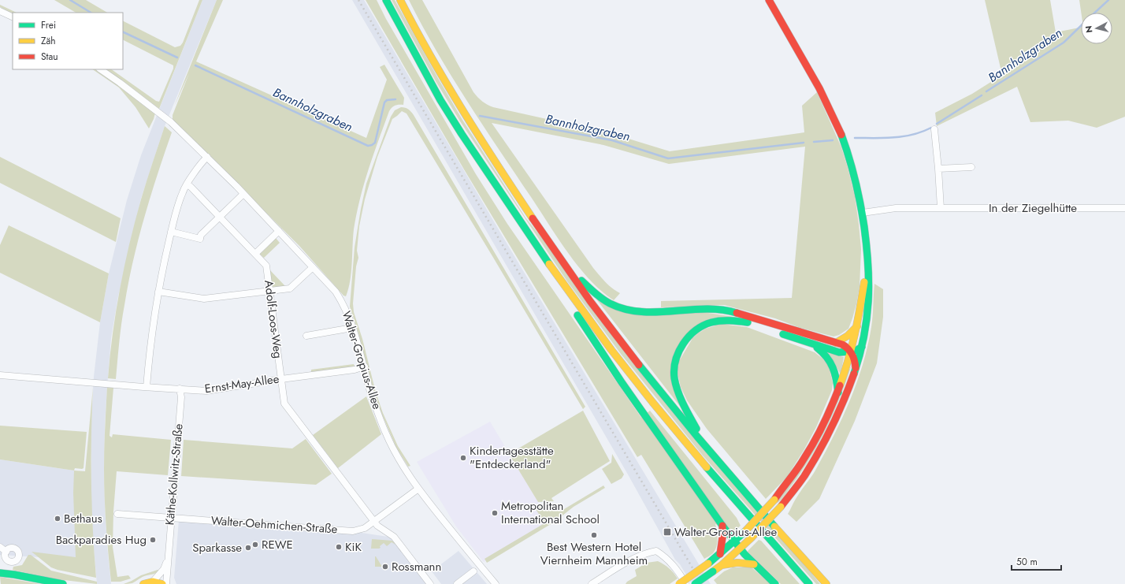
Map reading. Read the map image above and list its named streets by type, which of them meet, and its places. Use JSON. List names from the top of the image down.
{
  "streets": {
    "street": [
      "In der Ziegelhütte",
      "Adolf-Loos-Weg",
      "Walter-Gropius-Allee",
      "Ernst-May-Allee",
      "Käthe-Kollwitz-Straße",
      "Walter-Oehmichen-Straße"
    ]
  },
  "crossings": [
    ["Adolf-Loos-Weg", "Ernst-May-Allee"],
    ["Adolf-Loos-Weg", "Walter-Oehmichen-Straße"],
    ["Walter-Gropius-Allee", "Ernst-May-Allee"],
    ["Walter-Gropius-Allee", "Walter-Oehmichen-Straße"],
    ["Ernst-May-Allee", "Käthe-Kollwitz-Straße"],
    ["Käthe-Kollwitz-Straße", "Walter-Oehmichen-Straße"]
  ],
  "water": ["Bannholzgraben"],
  "places": {
    "other": [
      "Kindertagesstätte \"Entdeckerland\"",
      "Metropolitan International School",
      "Bethaus",
      "Best Western Hotel Viernheim Mannheim",
      "Backparadies Hug",
      "REWE",
      "KiK",
      "Sparkasse",
      "Rossmann"
    ],
    "transit": ["Walter-Gropius-Allee"]
  },
  "legend": ["Frei", "Zäh", "Stau"],
  "scale_bar": "50 m",
  "north": "left"
}
